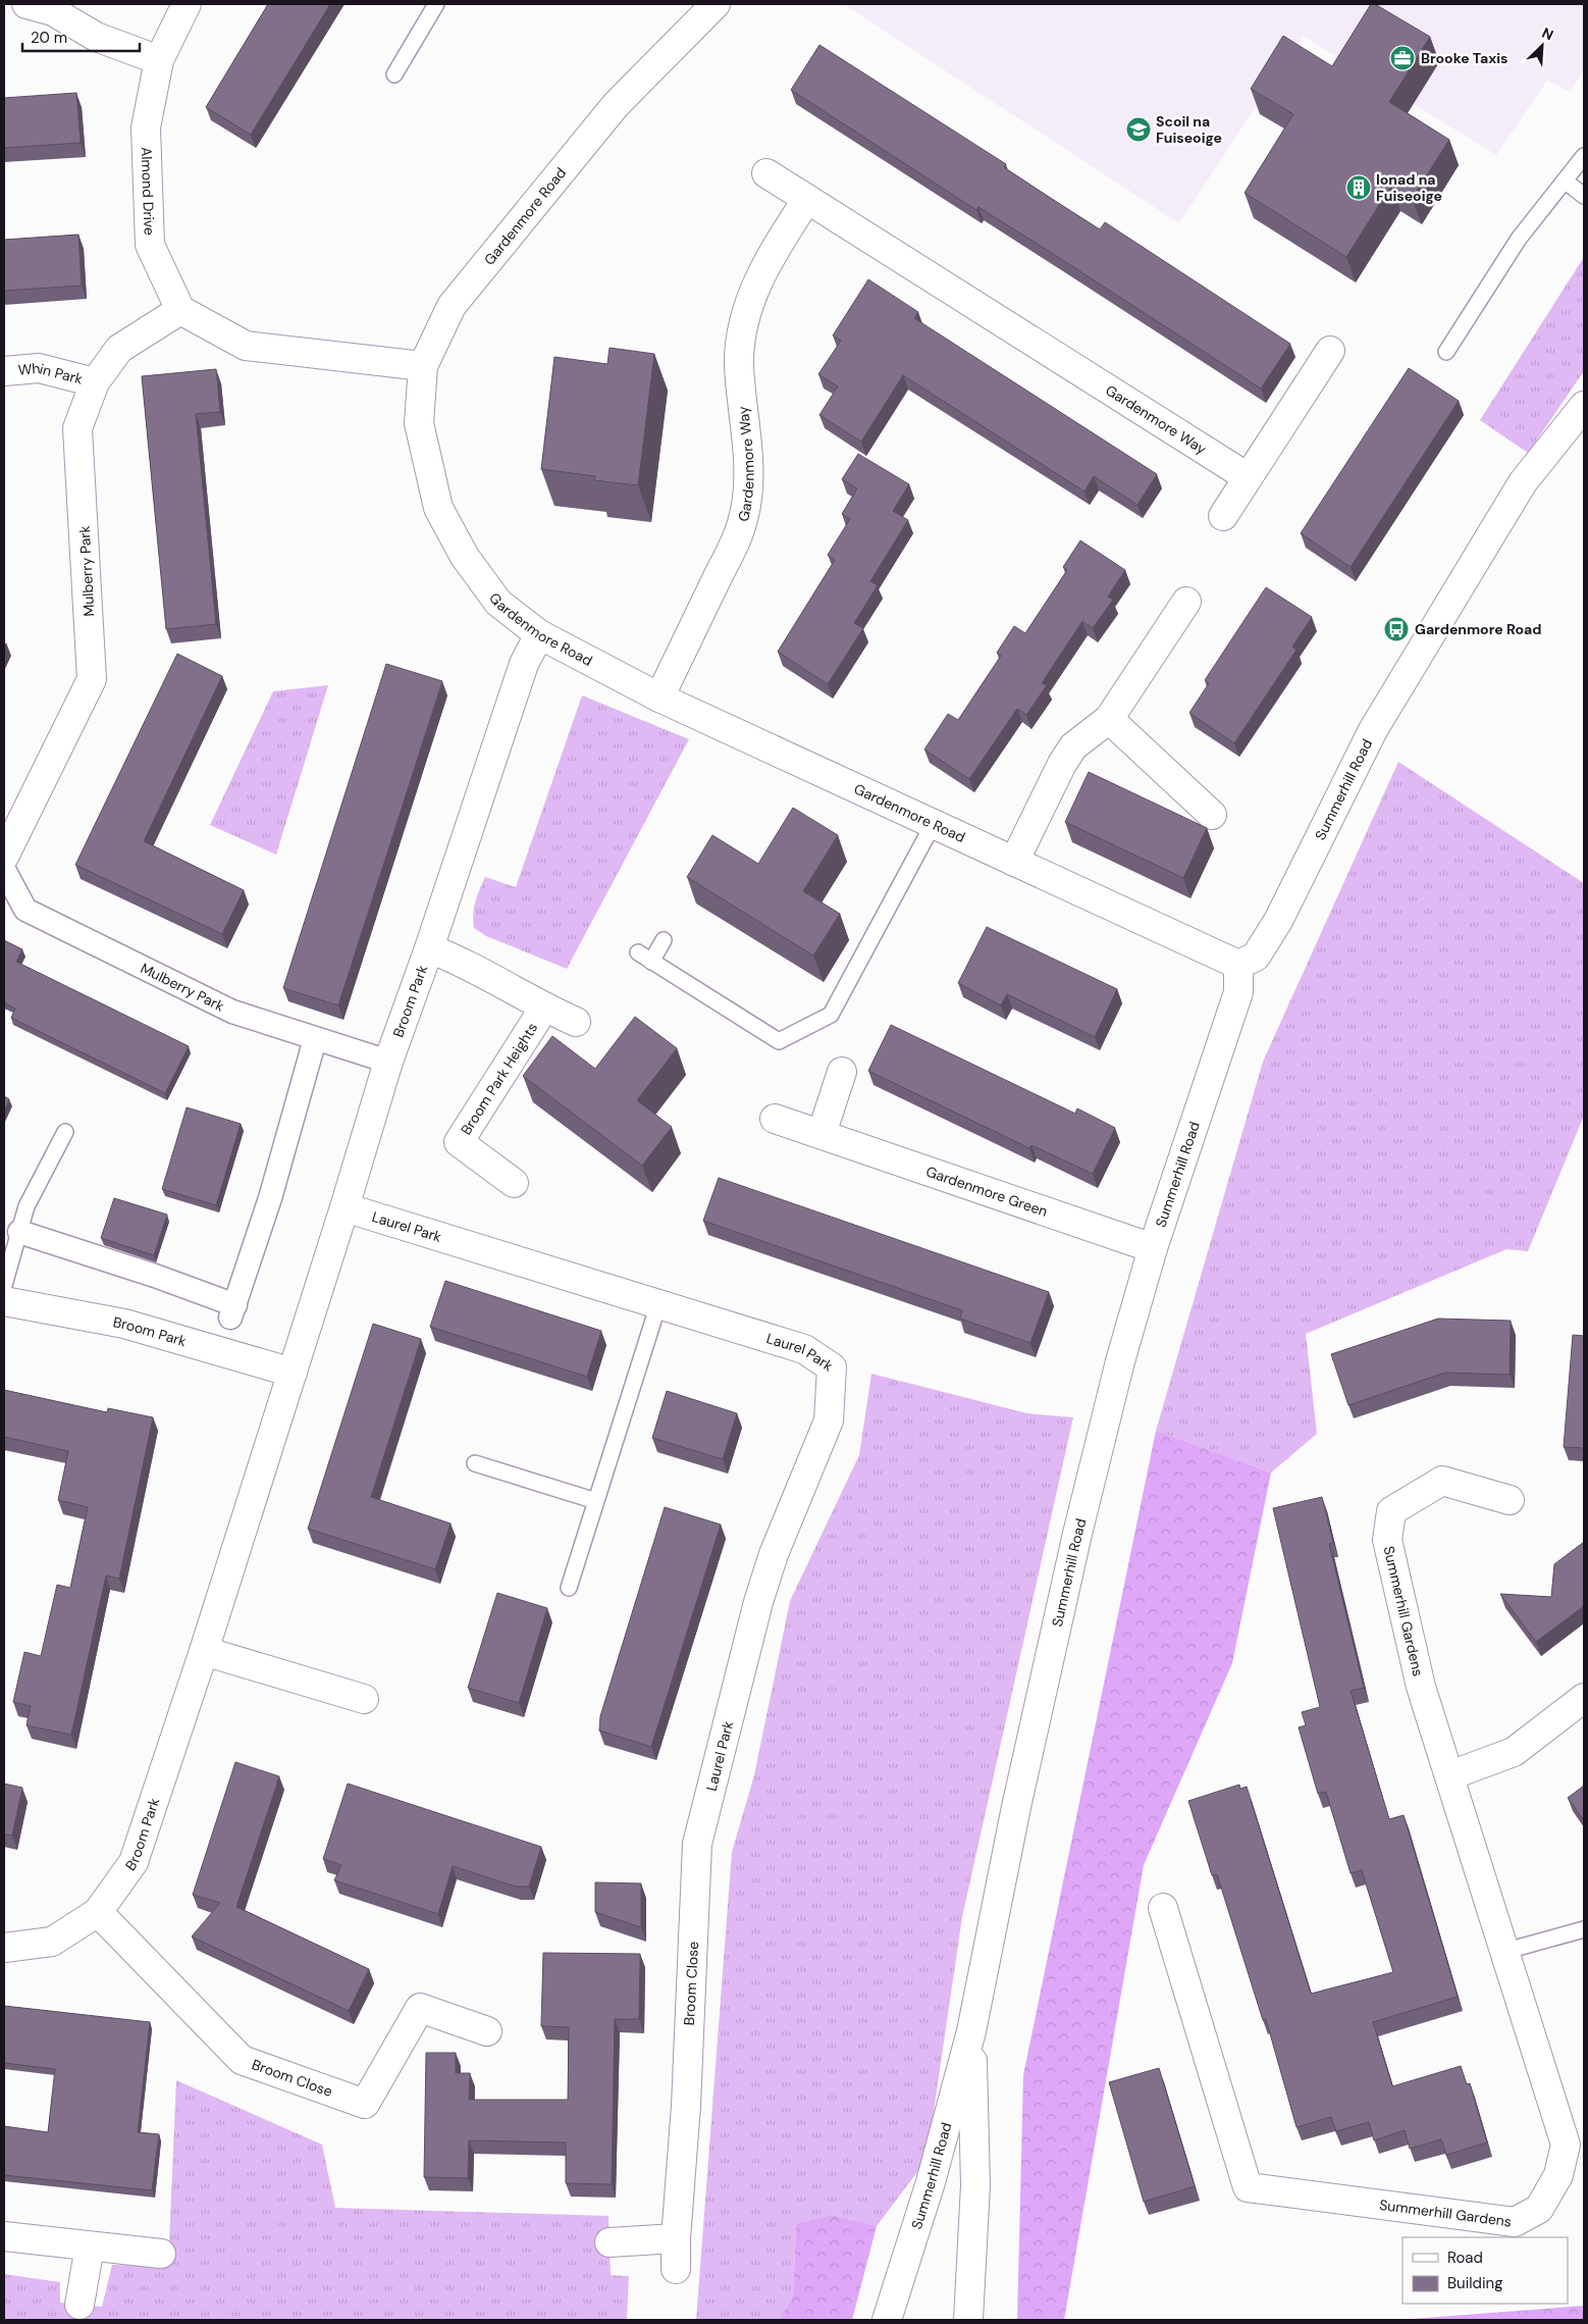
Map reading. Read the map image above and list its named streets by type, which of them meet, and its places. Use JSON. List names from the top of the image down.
{
  "streets": {
    "street": [
      "Almond Drive",
      "Gardenmore Road",
      "Whin Park",
      "Gardenmore Way",
      "Mulberry Park",
      "Summerhill Road",
      "Broom Park",
      "Broom Park Heights",
      "Gardenmore Green",
      "Laurel Park",
      "Summerhill Gardens",
      "Broom Close"
    ]
  },
  "crossings": [
    ["Almond Drive", "Mulberry Park"],
    ["Gardenmore Road", "Gardenmore Way"],
    ["Gardenmore Road", "Summerhill Road"],
    ["Gardenmore Road", "Broom Park"],
    ["Whin Park", "Mulberry Park"],
    ["Mulberry Park", "Broom Park"],
    ["Summerhill Road", "Gardenmore Green"],
    ["Broom Park", "Broom Park Heights"],
    ["Broom Park", "Laurel Park"],
    ["Broom Park", "Broom Close"],
    ["Laurel Park", "Broom Close"]
  ],
  "places": {
    "office": ["Brooke Taxis"],
    "school or university": ["Scoil na Fuiseoige"],
    "building": ["Ionad na Fuiseoige"],
    "bus stop": ["Gardenmore Road"]
  },
  "legend": ["Road", "Building"],
  "scale_bar": "20 m",
  "north": "top right"
}
